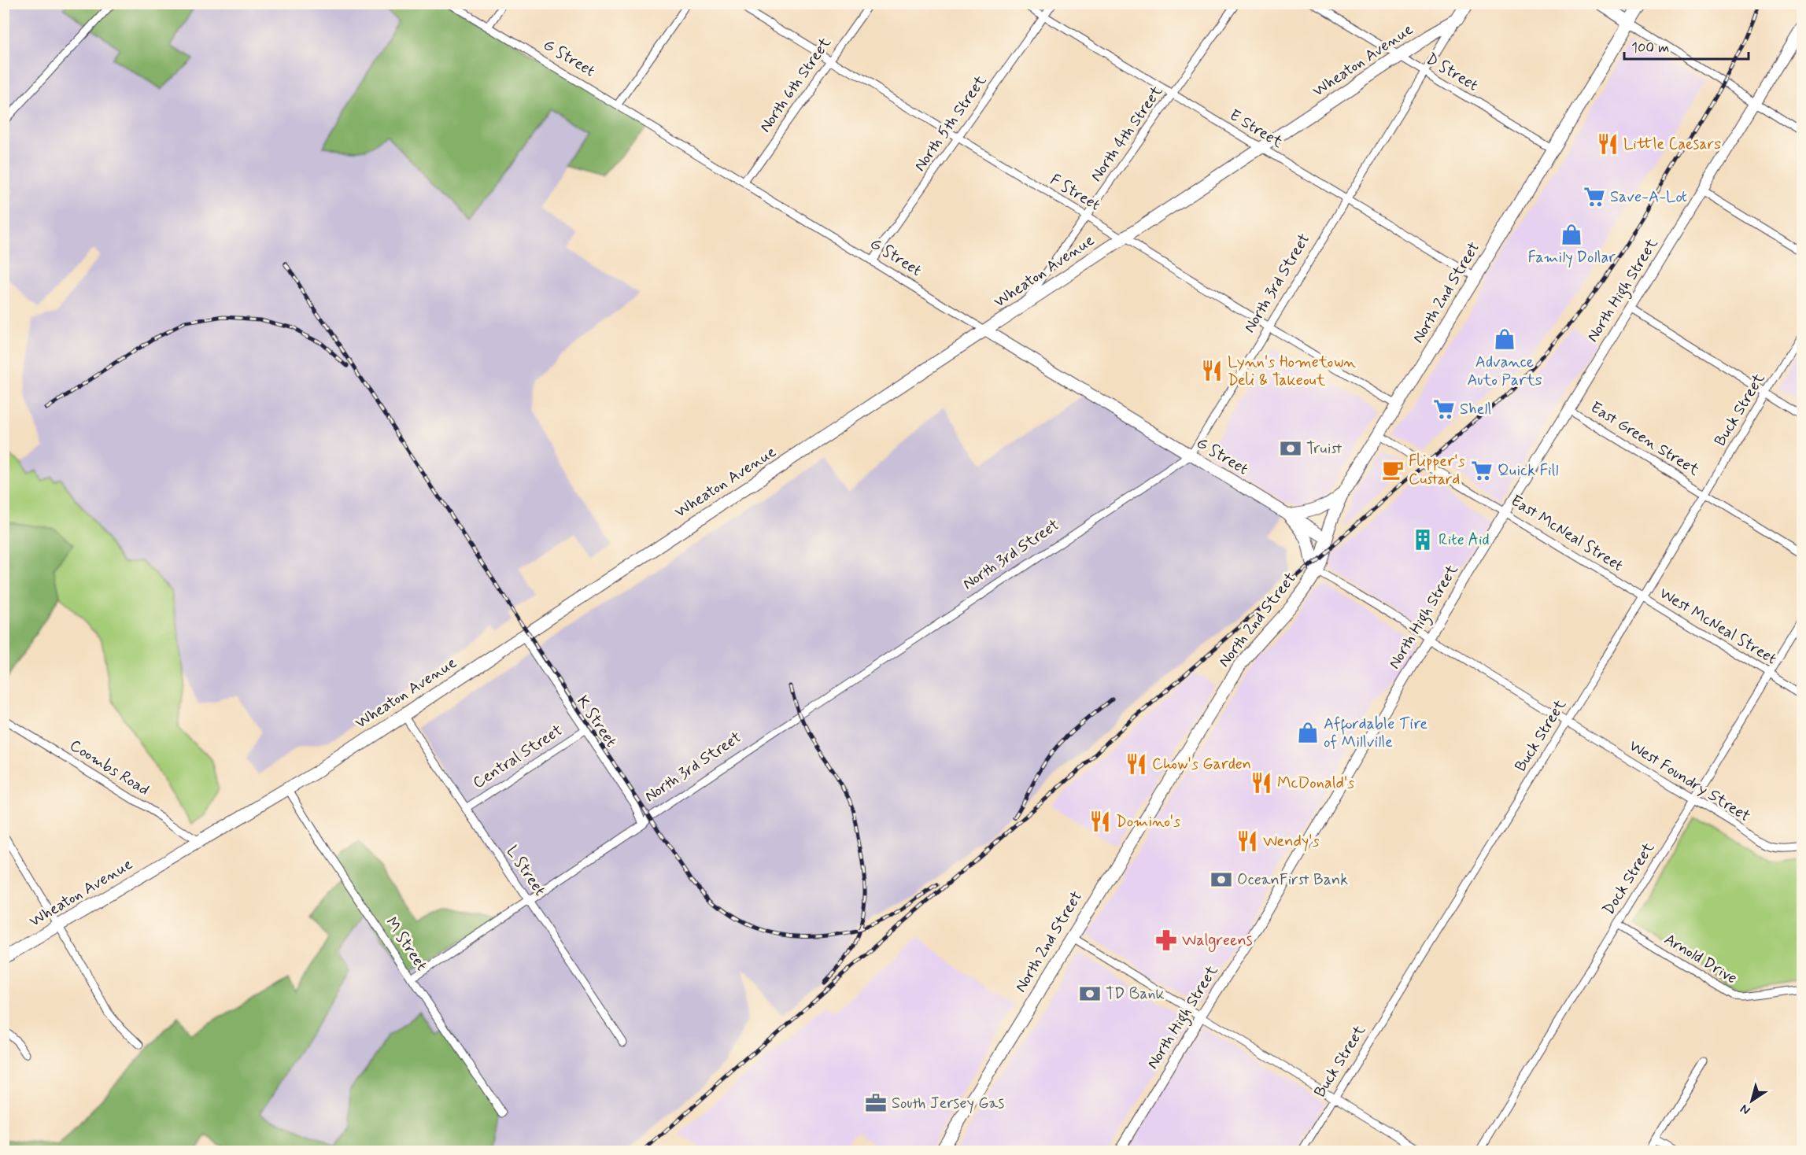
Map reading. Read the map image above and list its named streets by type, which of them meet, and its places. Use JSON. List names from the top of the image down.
{
  "streets": {
    "main road": [
      "G Street",
      "Wheaton Avenue",
      "North 3rd Street",
      "North 2nd Street"
    ],
    "street": [
      "D Street",
      "North 6th Street",
      "North 5th Street",
      "E Street",
      "North 4th Street",
      "F Street",
      "North High Street",
      "Buck Street",
      "East Green Street",
      "East McNeal Street",
      "West McNeal Street",
      "K Street",
      "Central Street",
      "Coombs Road",
      "West Foundry Street",
      "L Street",
      "Dock Street",
      "M Street",
      "Arnold Drive"
    ]
  },
  "crossings": [
    ["G Street", "Wheaton Avenue"],
    ["G Street", "North 6th Street"],
    ["G Street", "North 5th Street"],
    ["G Street", "North 3rd Street"],
    ["G Street", "North 2nd Street"],
    ["Wheaton Avenue", "D Street"],
    ["Wheaton Avenue", "E Street"],
    ["Wheaton Avenue", "North 4th Street"],
    ["Wheaton Avenue", "F Street"],
    ["Wheaton Avenue", "North 3rd Street"],
    ["Wheaton Avenue", "K Street"],
    ["Wheaton Avenue", "Coombs Road"],
    ["Wheaton Avenue", "L Street"],
    ["Wheaton Avenue", "M Street"],
    ["D Street", "North 3rd Street"],
    ["D Street", "North 2nd Street"],
    ["North 6th Street", "F Street"],
    ["North 5th Street", "E Street"],
    ["North 5th Street", "F Street"],
    ["E Street", "North 4th Street"],
    ["E Street", "North 3rd Street"],
    ["E Street", "North 2nd Street"],
    ["North 4th Street", "F Street"],
    ["F Street", "North 3rd Street"],
    ["F Street", "North 2nd Street"],
    ["North 3rd Street", "K Street"],
    ["North 3rd Street", "L Street"],
    ["North 3rd Street", "M Street"],
    ["North High Street", "East Green Street"],
    ["North High Street", "East McNeal Street"],
    ["North High Street", "West Foundry Street"],
    ["North 2nd Street", "East McNeal Street"],
    ["North 2nd Street", "West Foundry Street"],
    ["Buck Street", "East Green Street"],
    ["Buck Street", "East McNeal Street"],
    ["Buck Street", "West McNeal Street"],
    ["Buck Street", "West Foundry Street"],
    ["East McNeal Street", "West McNeal Street"],
    ["West McNeal Street", "Dock Street"],
    ["K Street", "Central Street"],
    ["Central Street", "L Street"],
    ["West Foundry Street", "Dock Street"],
    ["Dock Street", "Arnold Drive"]
  ],
  "places": {
    "restaurant": [
      "Little Caesars",
      "Lynn's Hometown Deli & Takeout",
      "Chow's Garden",
      "McDonald's",
      "Domino's",
      "Wendy's"
    ],
    "supermarket": ["Save-A-Lot", "Shell", "Quick Fill"],
    "shop": ["Family Dollar", "Advance Auto Parts", "Affordable Tire of Millville"],
    "bank": ["Truist", "OceanFirst Bank", "TD Bank"],
    "cafe": ["Flipper's Custard"],
    "building": ["Rite Aid"],
    "pharmacy": ["Walgreens"],
    "office": ["South Jersey Gas"]
  },
  "scale_bar": "100 m",
  "north": "bottom left"
}
